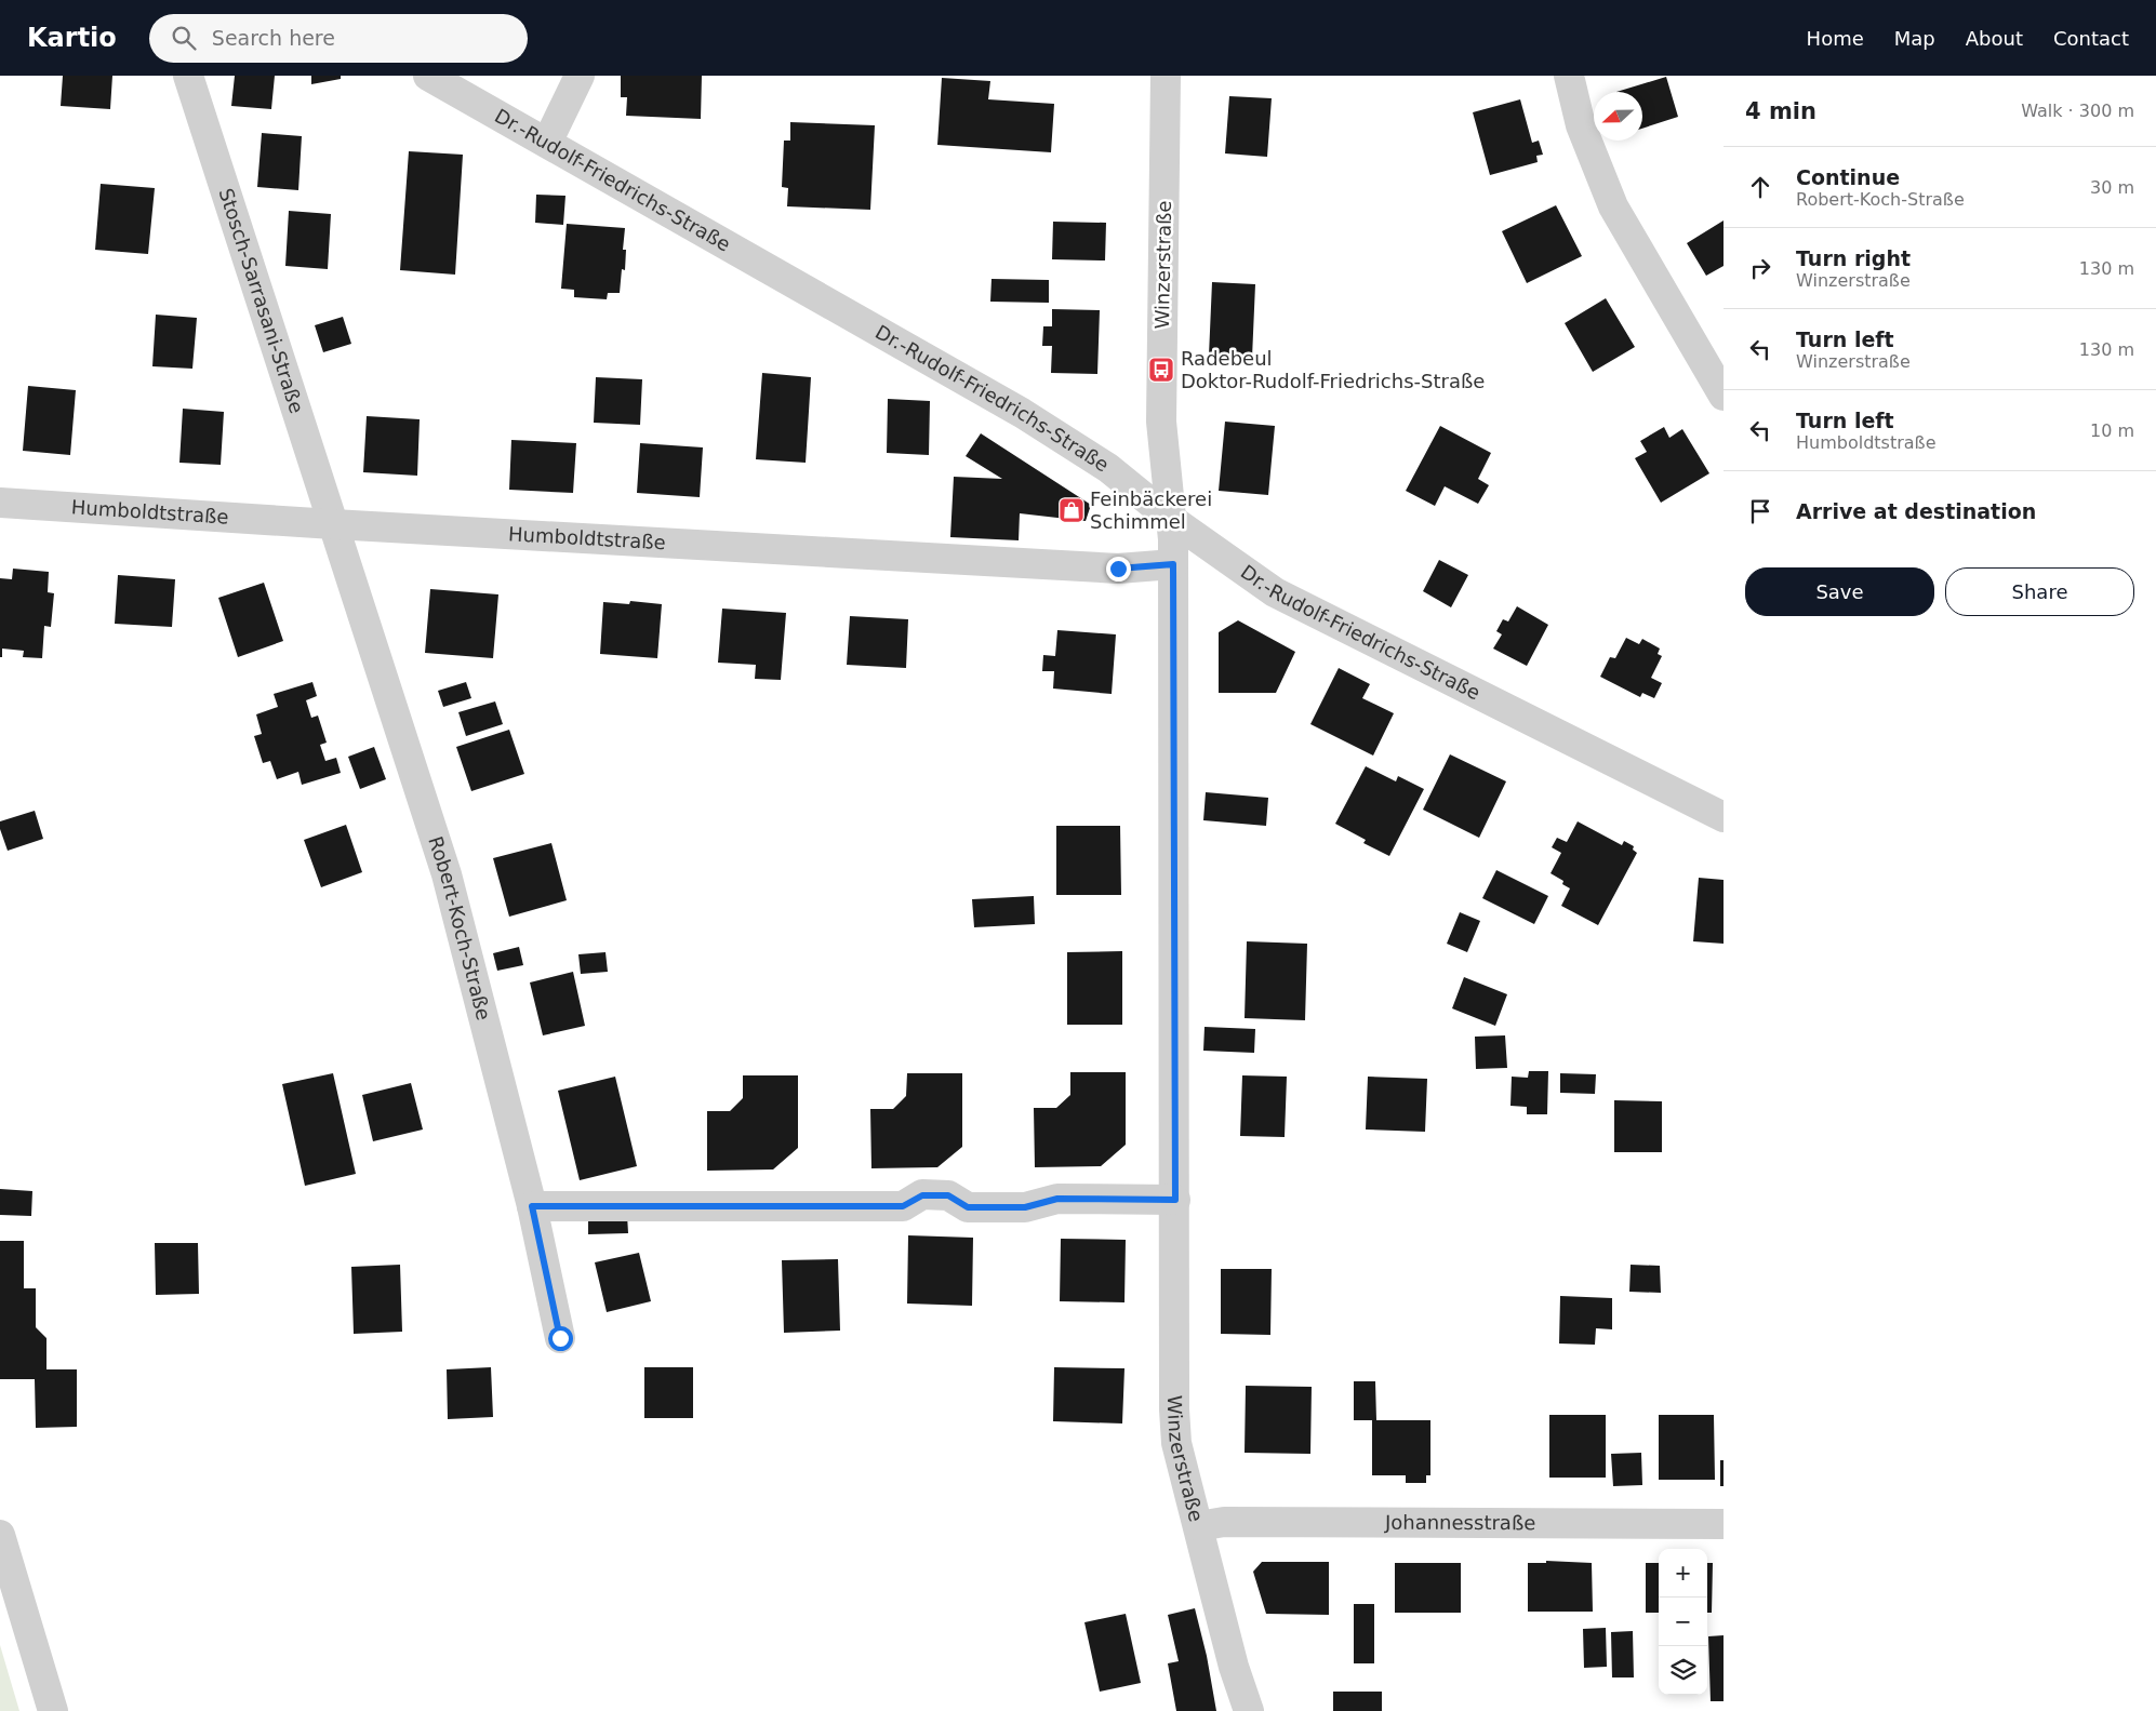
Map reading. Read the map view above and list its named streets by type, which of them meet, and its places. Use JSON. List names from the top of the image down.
{
  "streets": {
    "street": [
      "Dr.-Rudolf-Friedrichs-Straße",
      "Winzerstraße",
      "Stosch-Sarrasani-Straße",
      "Humboldtstraße",
      "Robert-Koch-Straße",
      "Johannesstraße"
    ]
  },
  "crossings": [
    ["Dr.-Rudolf-Friedrichs-Straße", "Winzerstraße"],
    ["Winzerstraße", "Humboldtstraße"],
    ["Winzerstraße", "Johannesstraße"],
    ["Stosch-Sarrasani-Straße", "Humboldtstraße"],
    ["Stosch-Sarrasani-Straße", "Robert-Koch-Straße"],
    ["Humboldtstraße", "Robert-Koch-Straße"]
  ],
  "places": {
    "bus stop": ["Radebeul Doktor-Rudolf-Friedrichs-Straße"],
    "shop": ["Feinbäckerei Schimmel"]
  },
  "north": "left",
  "page": {
    "header": "Kartio",
    "search": "Search here",
    "nav": [
      "Home",
      "Map",
      "About",
      "Contact"
    ],
    "heading": ["4 min", "Walk · 300 m"],
    "list": [
      ["Continue", "Robert-Koch-Straße", "30 m"],
      ["Turn right", "Winzerstraße", "130 m"],
      ["Turn left", "Winzerstraße", "130 m"],
      ["Turn left", "Humboldtstraße", "10 m"],
      "Arrive at destination"
    ],
    "buttons": ["Save", "Share"],
    "map_buttons": ["+", "−"]
  }
}
